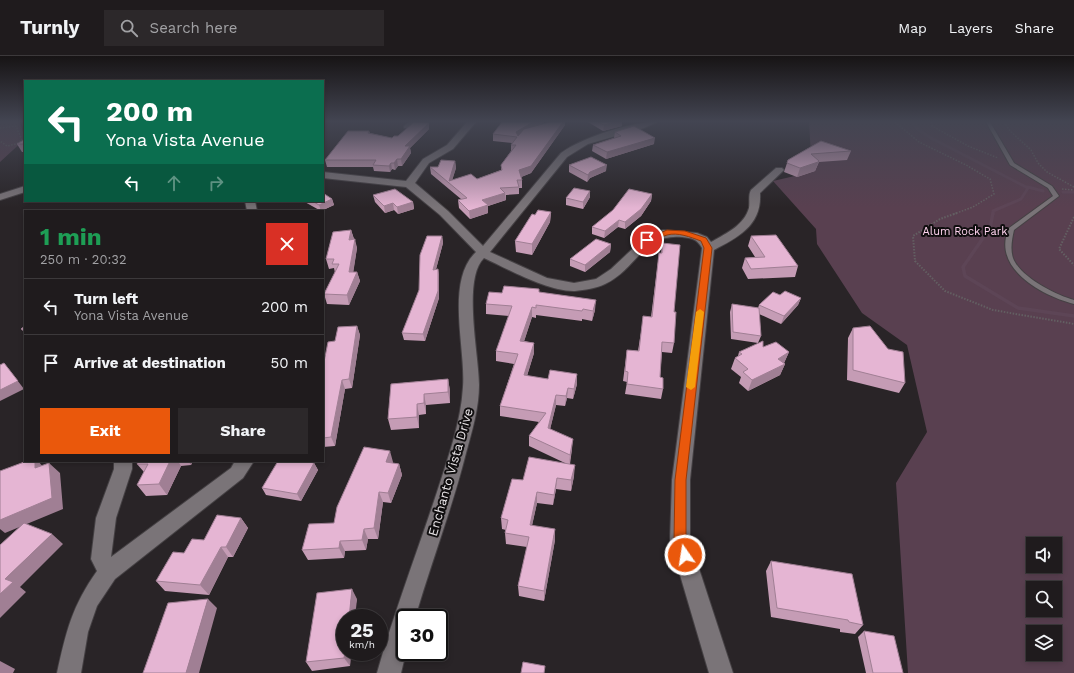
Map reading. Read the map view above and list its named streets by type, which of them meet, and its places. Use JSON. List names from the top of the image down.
{
  "streets": {
    "street": ["Enchanto Vista Drive"]
  },
  "parks": ["Alum Rock Park"],
  "page": {
    "header": "Turnly",
    "search": "Search here",
    "nav": ["Map", "Layers", "Share"],
    "turn": ["200 m", "Yona Vista Avenue"],
    "heading": ["1 min", "250 m · 20:32"],
    "list": [
      {
        "name": "Turn left",
        "note": "Yona Vista Avenue",
        "value": "200 m"
      },
      {
        "name": "Arrive at destination",
        "value": "50 m"
      }
    ],
    "buttons": ["Exit", "Share"],
    "speed": "25 km/h",
    "limit": "30"
  }
}
